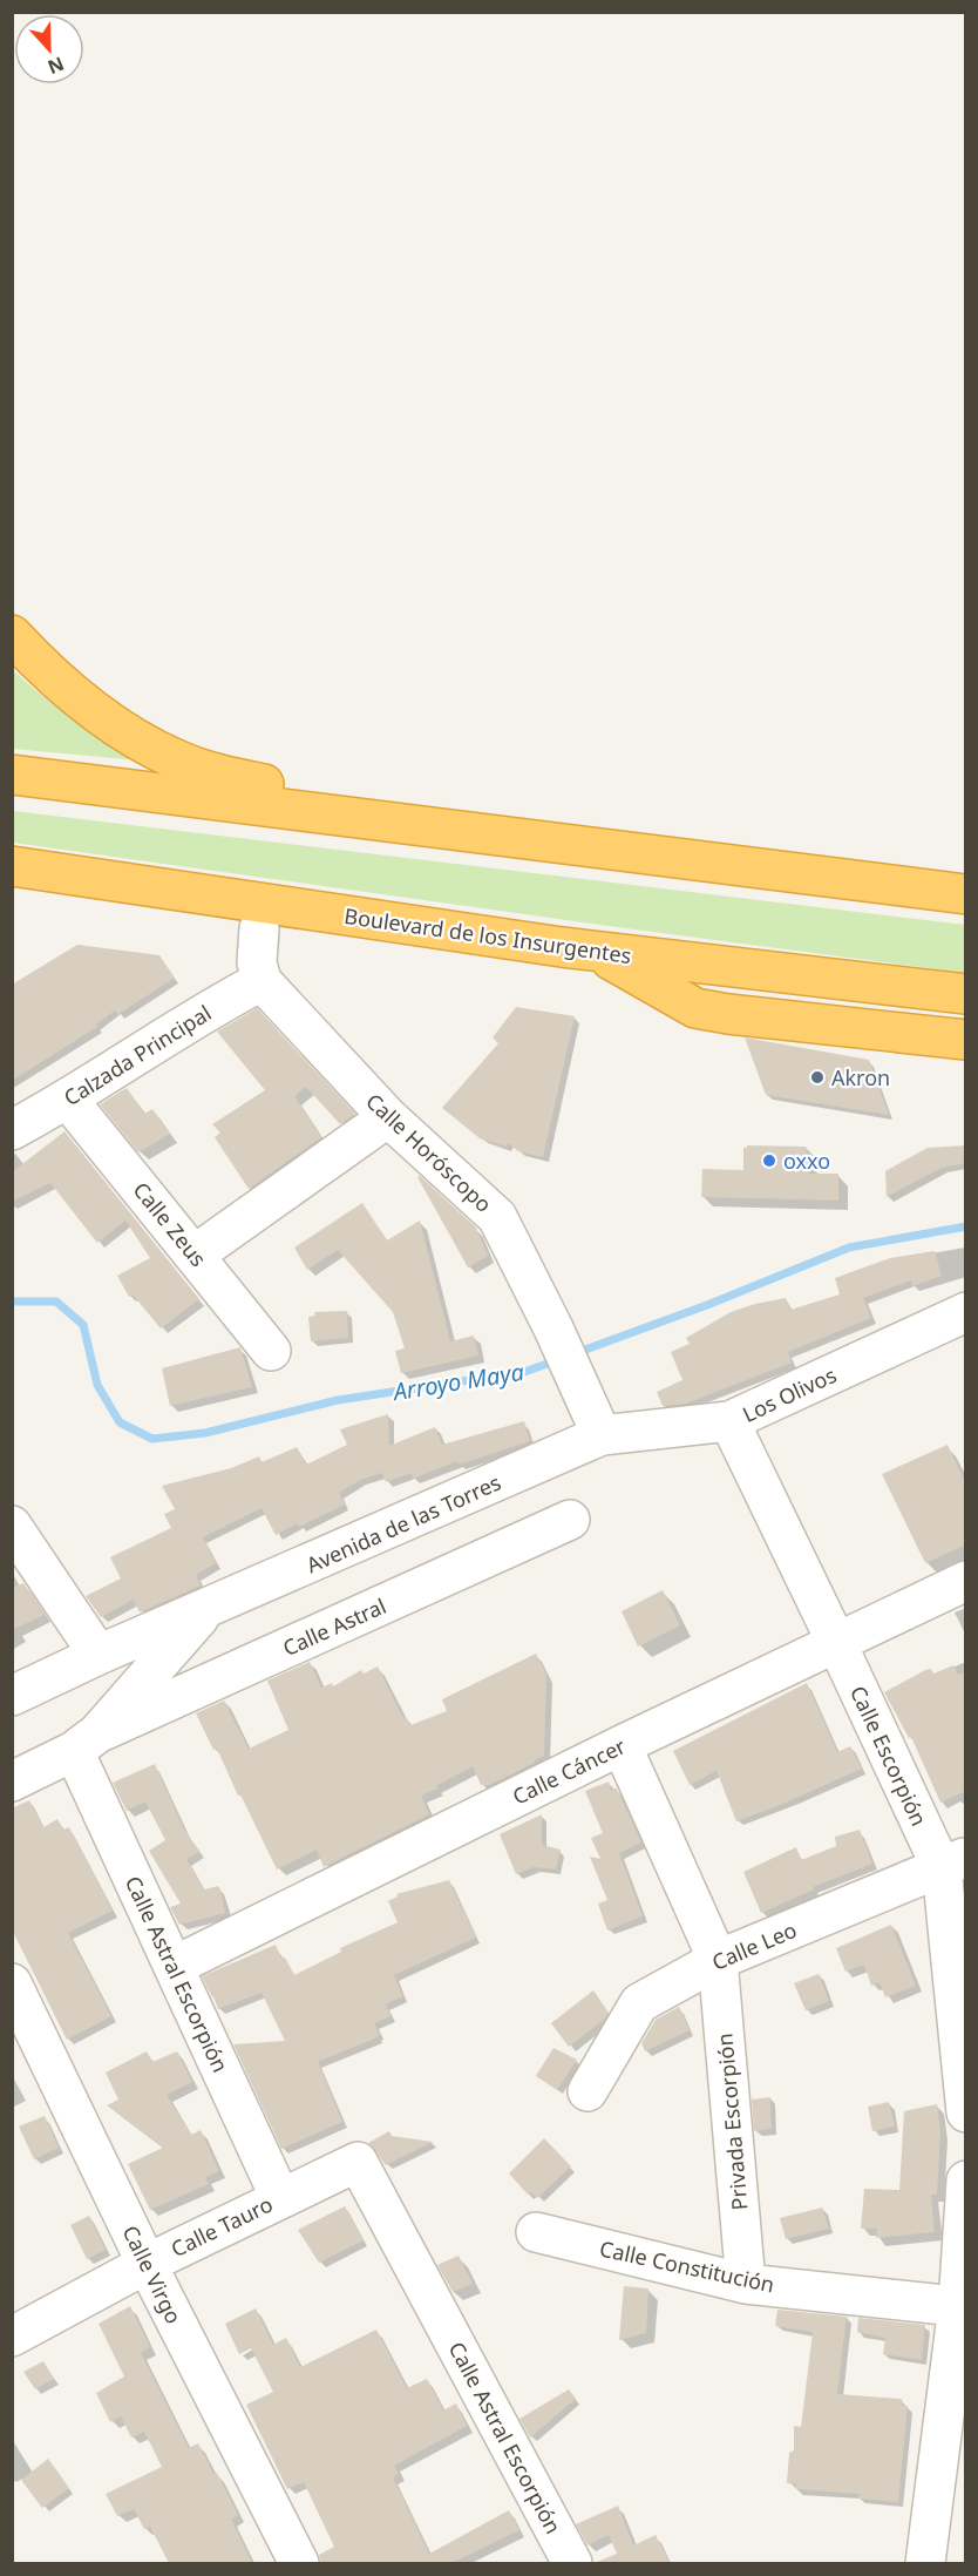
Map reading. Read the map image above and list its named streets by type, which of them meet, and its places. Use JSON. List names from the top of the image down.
{
  "streets": {
    "highway": ["Boulevard de los Insurgentes"],
    "street": [
      "Calzada Principal",
      "Calle Horóscopo",
      "Calle Zeus",
      "Los Olivos",
      "Avenida de las Torres",
      "Calle Astral",
      "Calle Escorpión",
      "Calle Cáncer",
      "Calle Leo",
      "Calle Astral Escorpión",
      "Privada Escorpión",
      "Calle Tauro",
      "Calle Constitución",
      "Calle Virgo"
    ]
  },
  "crossings": [
    ["Calzada Principal", "Calle Horóscopo"],
    ["Calzada Principal", "Calle Zeus"],
    ["Calle Horóscopo", "Los Olivos"],
    ["Calle Horóscopo", "Avenida de las Torres"],
    ["Los Olivos", "Avenida de las Torres"],
    ["Los Olivos", "Calle Escorpión"],
    ["Avenida de las Torres", "Calle Astral"],
    ["Avenida de las Torres", "Calle Astral Escorpión"],
    ["Calle Astral", "Calle Astral Escorpión"],
    ["Calle Escorpión", "Calle Cáncer"],
    ["Calle Escorpión", "Calle Leo"],
    ["Calle Cáncer", "Calle Astral Escorpión"],
    ["Calle Leo", "Privada Escorpión"],
    ["Calle Astral Escorpión", "Calle Tauro"],
    ["Privada Escorpión", "Calle Constitución"],
    ["Calle Tauro", "Calle Virgo"]
  ],
  "water": ["Arroyo Maya"],
  "places": ["Akron", "oxxo"],
  "north": "bottom"
}
